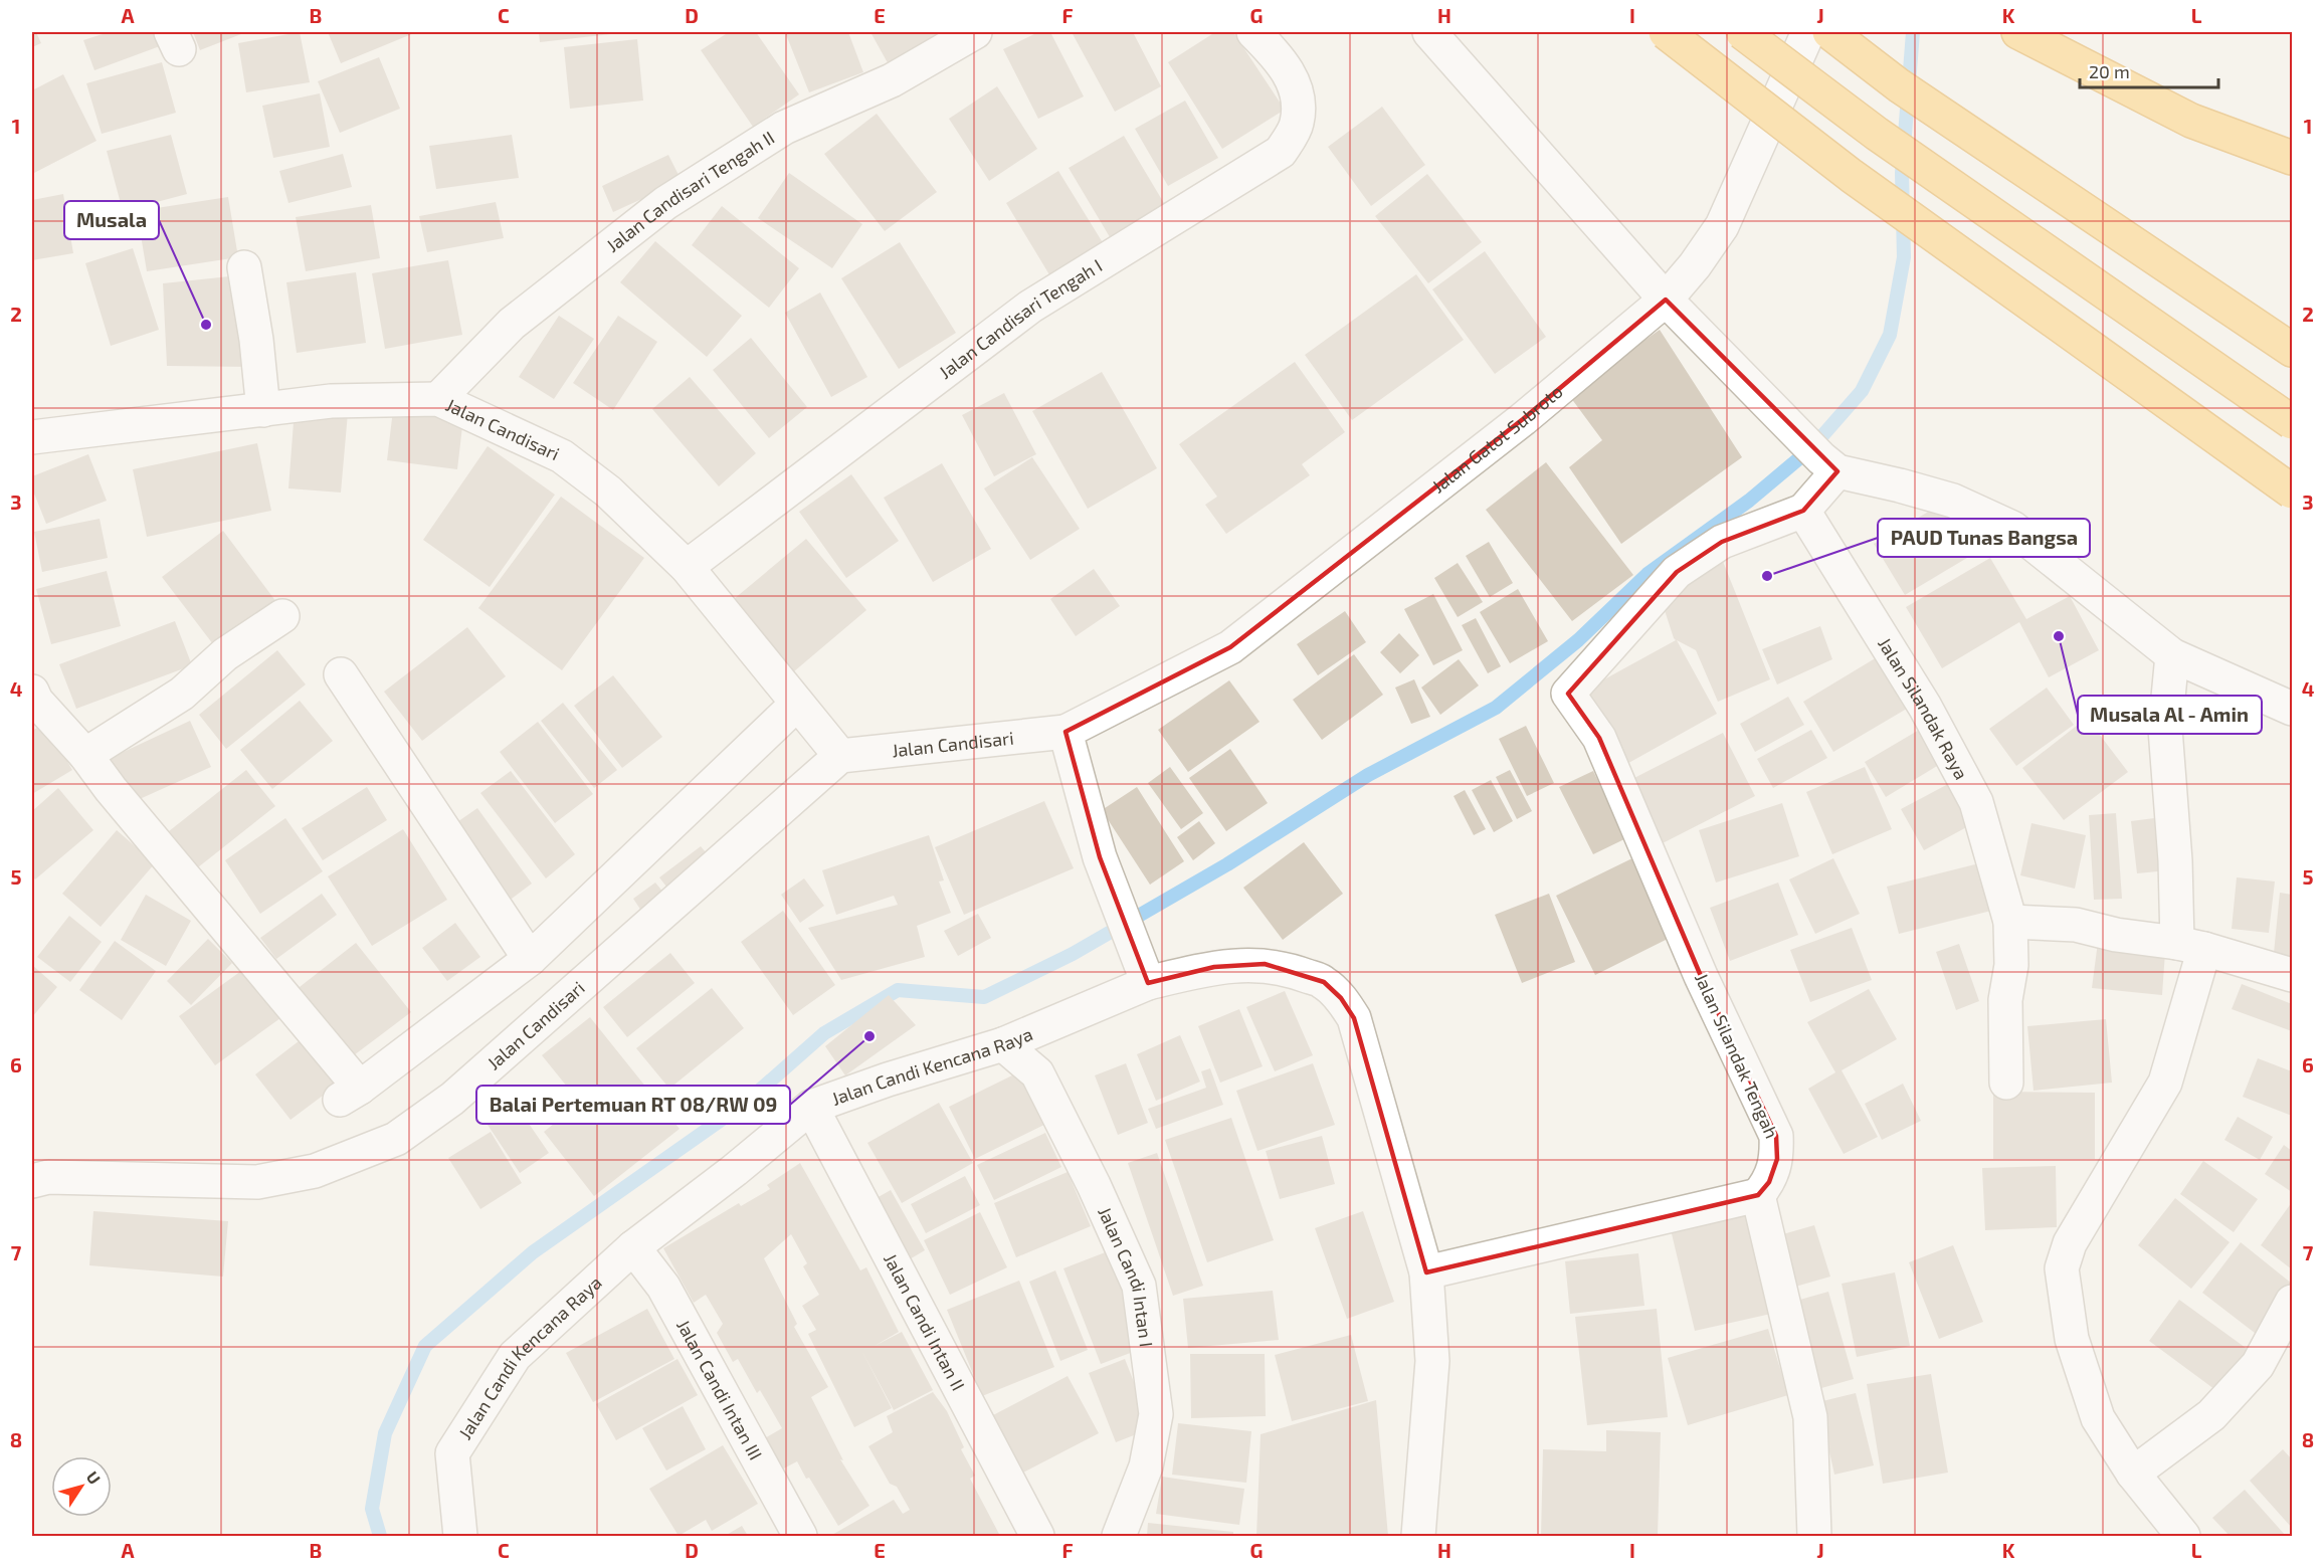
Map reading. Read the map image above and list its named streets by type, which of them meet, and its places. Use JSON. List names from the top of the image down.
{
  "streets": {
    "street": [
      "Jalan Candisari Tengah II",
      "Jalan Candisari Tengah I",
      "Jalan Candisari",
      "Jalan Gatot Subroto",
      "Jalan Silandak Raya",
      "Jalan Silandak Tengah",
      "Jalan Candi Kencana Raya",
      "Jalan Candi Intan I",
      "Jalan Candi Intan II",
      "Jalan Candi Intan III"
    ]
  },
  "crossings": [
    ["Jalan Candisari Tengah II", "Jalan Candisari"],
    ["Jalan Candisari Tengah I", "Jalan Candisari"],
    ["Jalan Candisari", "Jalan Gatot Subroto"],
    ["Jalan Silandak Raya", "Jalan Silandak Tengah"],
    ["Jalan Candi Kencana Raya", "Jalan Candi Intan I"],
    ["Jalan Candi Kencana Raya", "Jalan Candi Intan II"],
    ["Jalan Candi Kencana Raya", "Jalan Candi Intan III"]
  ],
  "places": [
    "Musala",
    "PAUD Tunas Bangsa",
    "Musala Al - Amin",
    "Balai Pertemuan RT 08/RW 09"
  ],
  "scale_bar": "20 m",
  "north": "top right",
  "grid": {
    "columns": [
      "A",
      "B",
      "C",
      "D",
      "E",
      "F",
      "G",
      "H",
      "I",
      "J",
      "K",
      "L"
    ],
    "rows": [
      "1",
      "2",
      "3",
      "4",
      "5",
      "6",
      "7",
      "8"
    ]
  }
}
